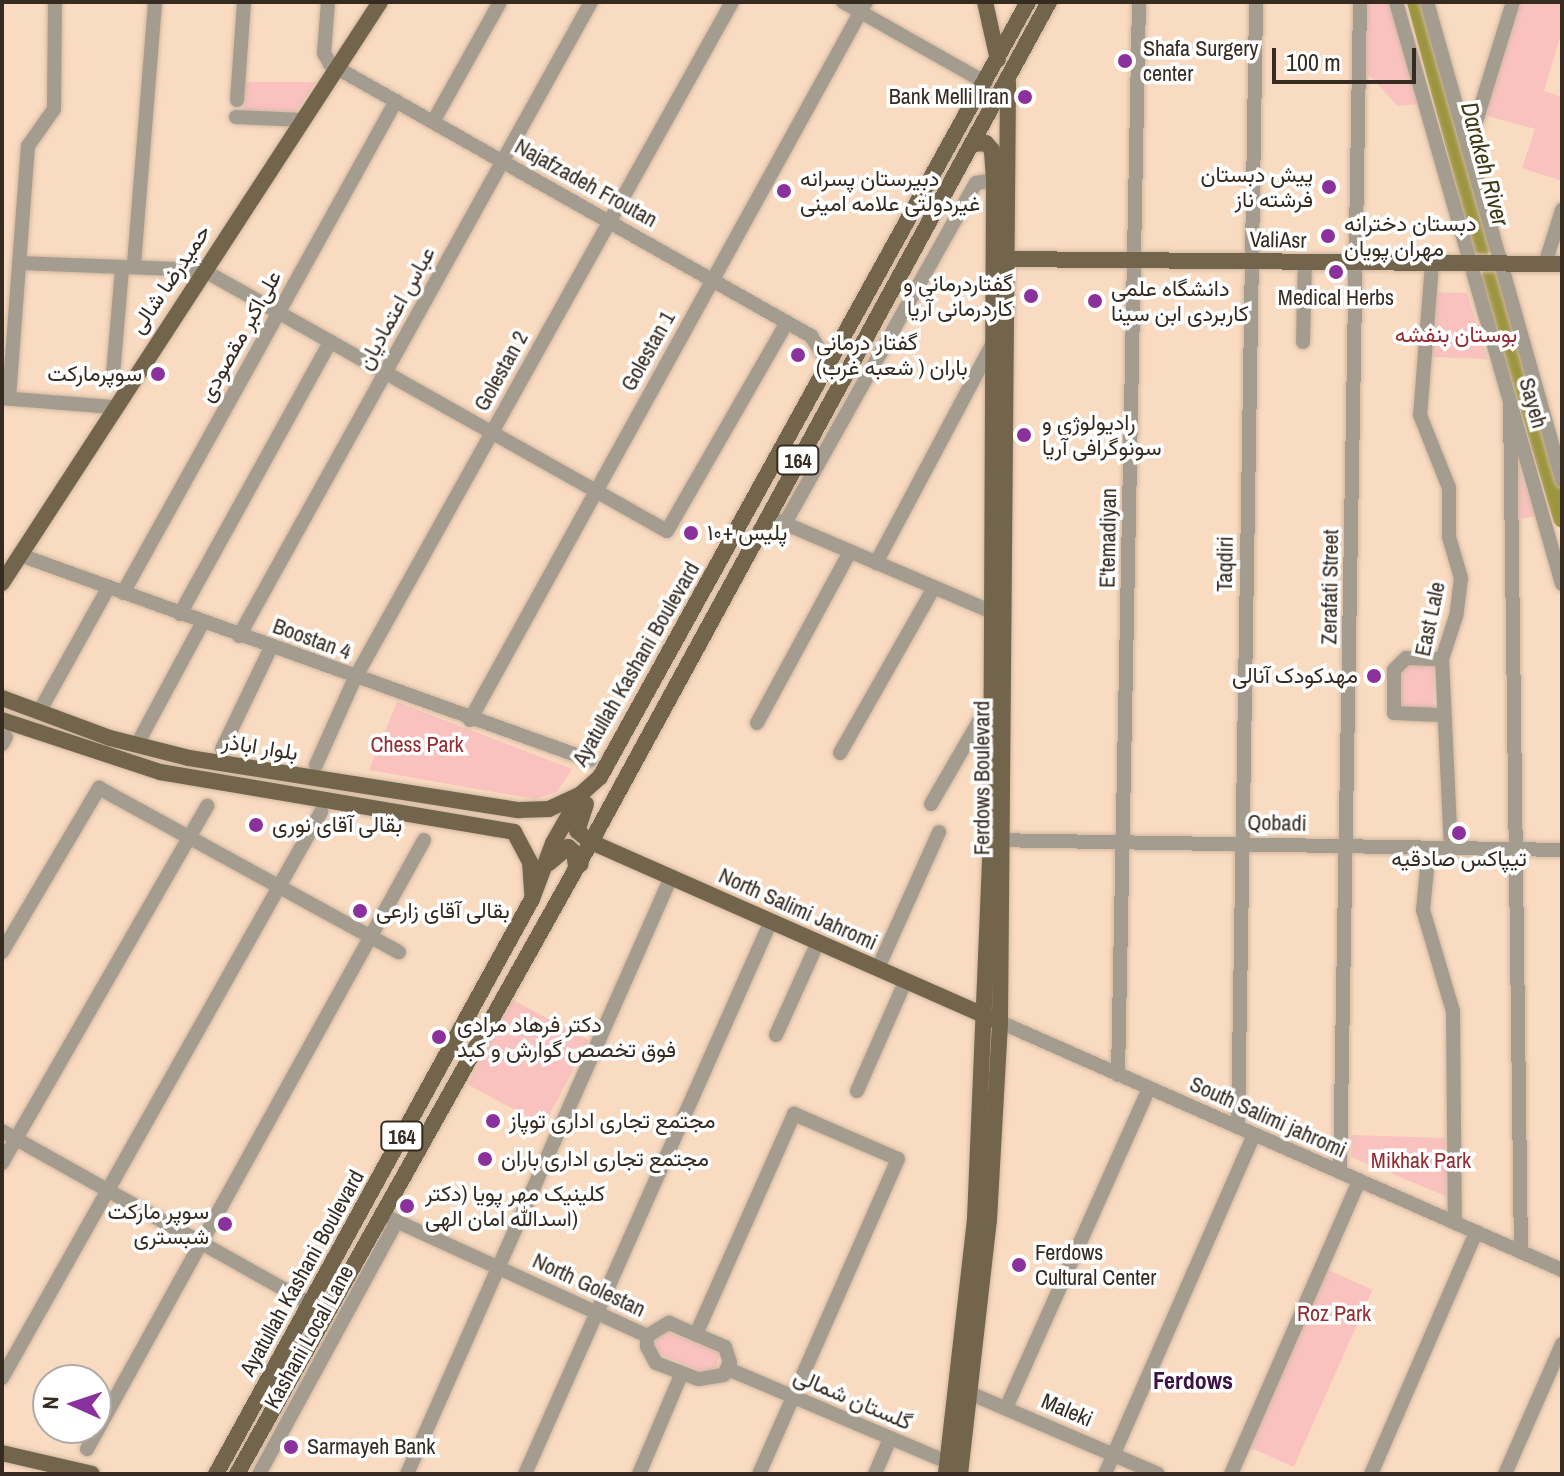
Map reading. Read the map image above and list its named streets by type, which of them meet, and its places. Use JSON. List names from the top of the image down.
{
  "streets": {
    "main road": [
      "ValiAsr",
      "حمیدرضا شالی",
      "164",
      "Ayatullah Kashani Boulevard",
      "بلوار اباذر",
      "Ferdows Boulevard",
      "North Salimi Jahromi"
    ],
    "street": [
      "Najafzadeh Froutan",
      "عباس اعتمادیان",
      "علی‌اکبر مقصودی",
      "Golestan 1",
      "Golestan 2",
      "Sayeh",
      "E'temadiyan",
      "Taqdiri",
      "Zerafati Street",
      "East Lale",
      "Boostan 4",
      "Qobadi",
      "South Salimi jahromi",
      "North Golestan",
      "Kashani Local Lane",
      "گلستان شمالی",
      "Maleki"
    ]
  },
  "crossings": [
    ["Najafzadeh Froutan", "حمیدرضا شالی"],
    ["Najafzadeh Froutan", "عباس اعتمادیان"],
    ["Najafzadeh Froutan", "علی‌اکبر مقصودی"],
    ["Najafzadeh Froutan", "Golestan 1"],
    ["Najafzadeh Froutan", "Golestan 2"],
    ["Najafzadeh Froutan", "Ayatullah Kashani Boulevard"],
    ["ValiAsr", "Sayeh"],
    ["ValiAsr", "E'temadiyan"],
    ["ValiAsr", "Taqdiri"],
    ["ValiAsr", "Zerafati Street"],
    ["ValiAsr", "East Lale"],
    ["ValiAsr", "Ferdows Boulevard"],
    ["حمیدرضا شالی", "Boostan 4"],
    ["عباس اعتمادیان", "Boostan 4"],
    ["علی‌اکبر مقصودی", "Boostan 4"],
    ["Golestan 1", "Boostan 4"],
    ["Golestan 2", "Boostan 4"],
    ["E'temadiyan", "Qobadi"],
    ["E'temadiyan", "South Salimi jahromi"],
    ["Taqdiri", "Qobadi"],
    ["Taqdiri", "South Salimi jahromi"],
    ["Zerafati Street", "Qobadi"],
    ["Zerafati Street", "South Salimi jahromi"],
    ["East Lale", "Qobadi"],
    ["Ayatullah Kashani Boulevard", "بلوار اباذر"],
    ["Ayatullah Kashani Boulevard", "Ferdows Boulevard"],
    ["Ayatullah Kashani Boulevard", "North Salimi Jahromi"],
    ["Ayatullah Kashani Boulevard", "North Golestan"],
    ["Ferdows Boulevard", "Qobadi"],
    ["Ferdows Boulevard", "North Salimi Jahromi"],
    ["Ferdows Boulevard", "South Salimi jahromi"],
    ["Ferdows Boulevard", "گلستان شمالی"],
    ["Ferdows Boulevard", "Maleki"],
    ["North Salimi Jahromi", "South Salimi jahromi"],
    ["North Golestan", "Kashani Local Lane"]
  ],
  "districts": ["Ferdows"],
  "water": ["Darakeh River"],
  "parks": [
    "بوستان بنفشه",
    "Chess Park",
    "Mikhak Park",
    "Roz Park"
  ],
  "places": [
    "Shafa Surgery center",
    "Bank Melli Iran",
    "پیش دبستان فرشته ناز",
    "دبیرستان پسرانه غیردولتی علامه امینی",
    "دبستان دخترانه مهران پويان",
    "Medical Herbs",
    "گفتاردرمانی و کاردرمانی آریا",
    "دانشگاه علمی کاربردی ابن سینا",
    "گفتار درمانی باران ( شعبه غرب)",
    "سوپرمارکت",
    "رادیولوژی و سونوگرافی آریا",
    "پلیس +۱۰",
    "مهدکودک آنالی",
    "بقالی آقای نوری",
    "تیپاکس صادقیه",
    "بقالی آقای زارعی",
    "دکتر فرهاد مرادی فوق تخصص گوارش و کبد",
    "مجتمع تجاری اداری توپاز",
    "مجتمع تجاری اداری باران",
    "کلینیک مهر پویا (دکتر اسدالله امان الهی)",
    "سوپر مارکت شبستری",
    "Ferdows Cultural Center",
    "Sarmayeh Bank"
  ],
  "scale_bar": "100 m",
  "north": "left"
}
